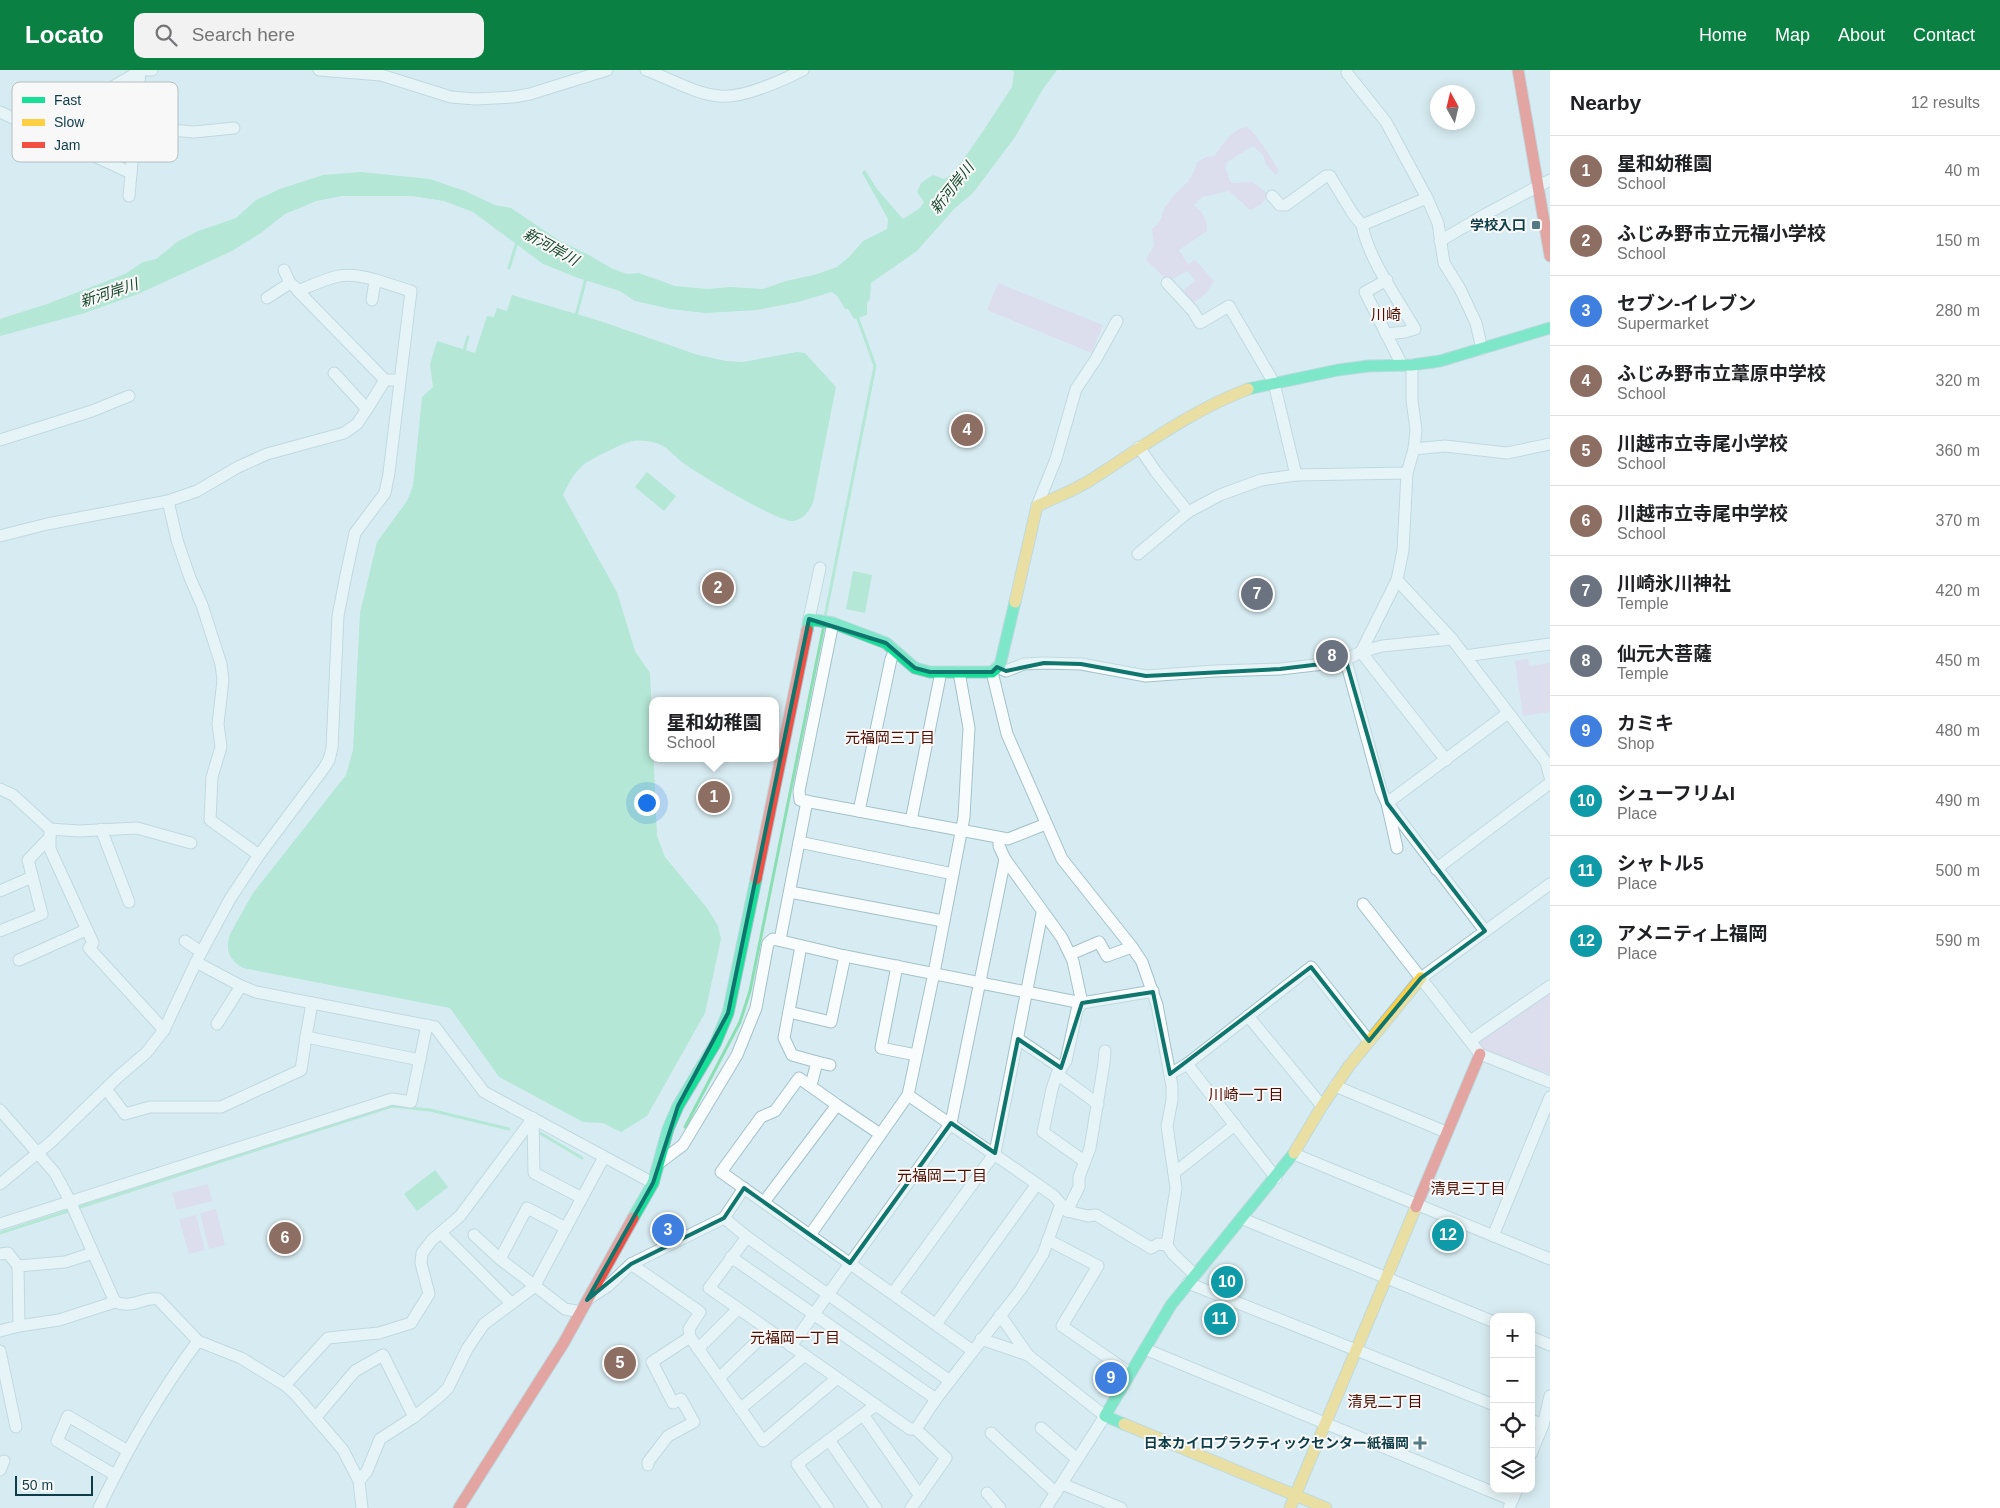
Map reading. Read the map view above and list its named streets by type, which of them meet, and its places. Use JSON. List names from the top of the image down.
{
  "districts": [
    "川崎",
    "元福岡三丁目",
    "川崎一丁目",
    "元福岡二丁目",
    "清見三丁目",
    "元福岡一丁目",
    "清見二丁目"
  ],
  "water": ["新河岸川"],
  "places": {
    "transit": ["学校入口"],
    "health": ["日本カイロプラクティックセンター紙福岡"]
  },
  "legend": ["Fast", "Slow", "Jam"],
  "scale_bar": "50 m",
  "north": "top",
  "page": {
    "header": "Locato",
    "search": "Search here",
    "nav": [
      "Home",
      "Map",
      "About",
      "Contact"
    ],
    "heading": ["Nearby", "12 results"],
    "list": [
      {
        "mark": "1",
        "name": "星和幼稚園",
        "note": "School",
        "value": "40 m"
      },
      {
        "mark": "2",
        "name": "ふじみ野市立元福小学校",
        "note": "School",
        "value": "150 m"
      },
      {
        "mark": "3",
        "name": "セブン-イレブン",
        "note": "Supermarket",
        "value": "280 m"
      },
      {
        "mark": "4",
        "name": "ふじみ野市立葦原中学校",
        "note": "School",
        "value": "320 m"
      },
      {
        "mark": "5",
        "name": "川越市立寺尾小学校",
        "note": "School",
        "value": "360 m"
      },
      {
        "mark": "6",
        "name": "川越市立寺尾中学校",
        "note": "School",
        "value": "370 m"
      },
      {
        "mark": "7",
        "name": "川崎氷川神社",
        "note": "Temple",
        "value": "420 m"
      },
      {
        "mark": "8",
        "name": "仙元大菩薩",
        "note": "Temple",
        "value": "450 m"
      },
      {
        "mark": "9",
        "name": "カミキ",
        "note": "Shop",
        "value": "480 m"
      },
      {
        "mark": "10",
        "name": "シューフリムI",
        "note": "Place",
        "value": "490 m"
      },
      {
        "mark": "11",
        "name": "シャトル5",
        "note": "Place",
        "value": "500 m"
      },
      {
        "mark": "12",
        "name": "アメニティ上福岡",
        "note": "Place",
        "value": "590 m"
      }
    ],
    "pins": [
      "4",
      "2",
      "7",
      "8",
      "1",
      "3",
      "12",
      "6",
      "10",
      "11",
      "5",
      "9"
    ],
    "popup": ["星和幼稚園", "School"],
    "map_buttons": ["+", "−"],
    "scale": "50 m"
  }
}
